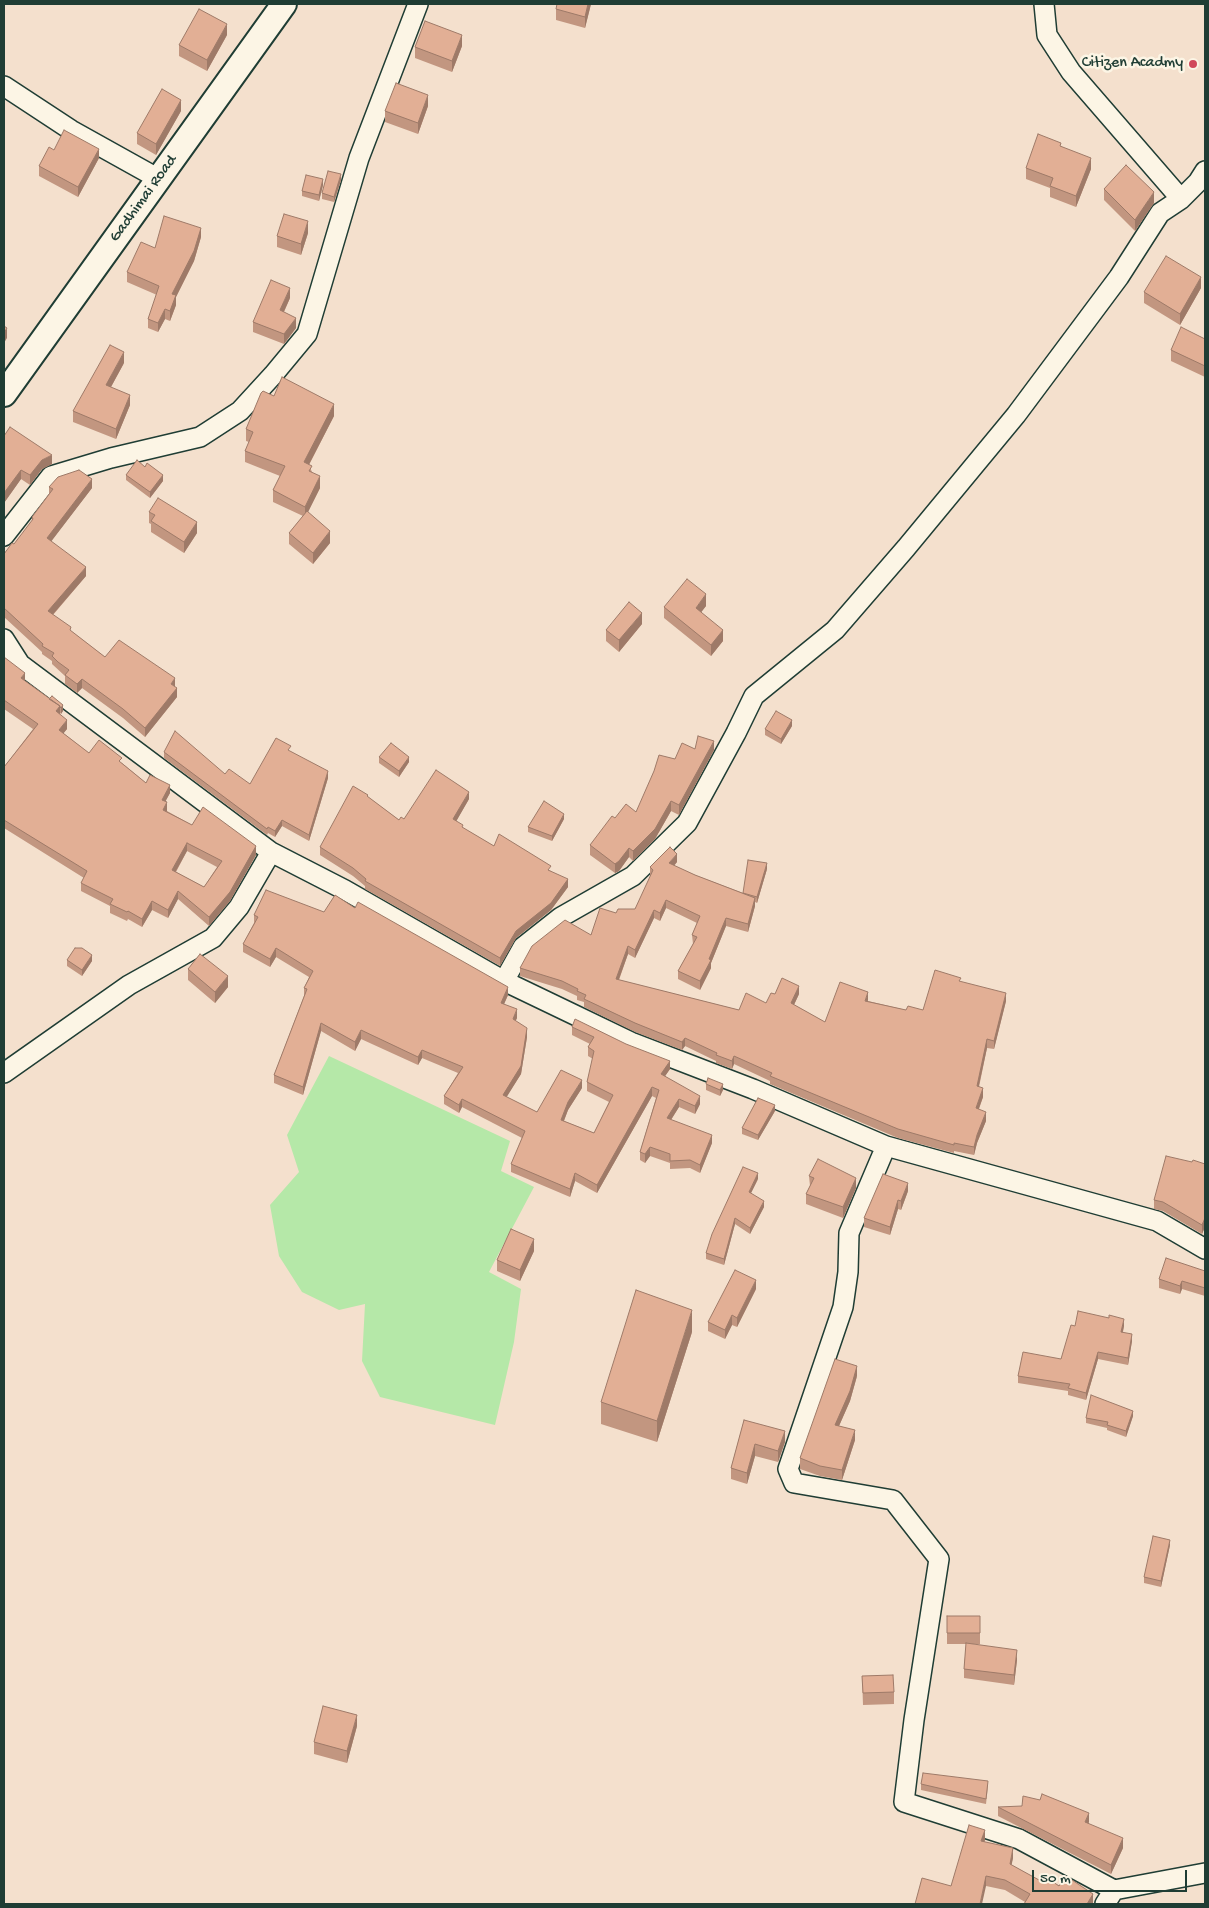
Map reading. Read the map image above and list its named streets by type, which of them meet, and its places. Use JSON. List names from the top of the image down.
{
  "streets": {
    "street": ["Gadhimai Road"]
  },
  "places": ["Citizen Acadmy"],
  "scale_bar": "50 m"
}
